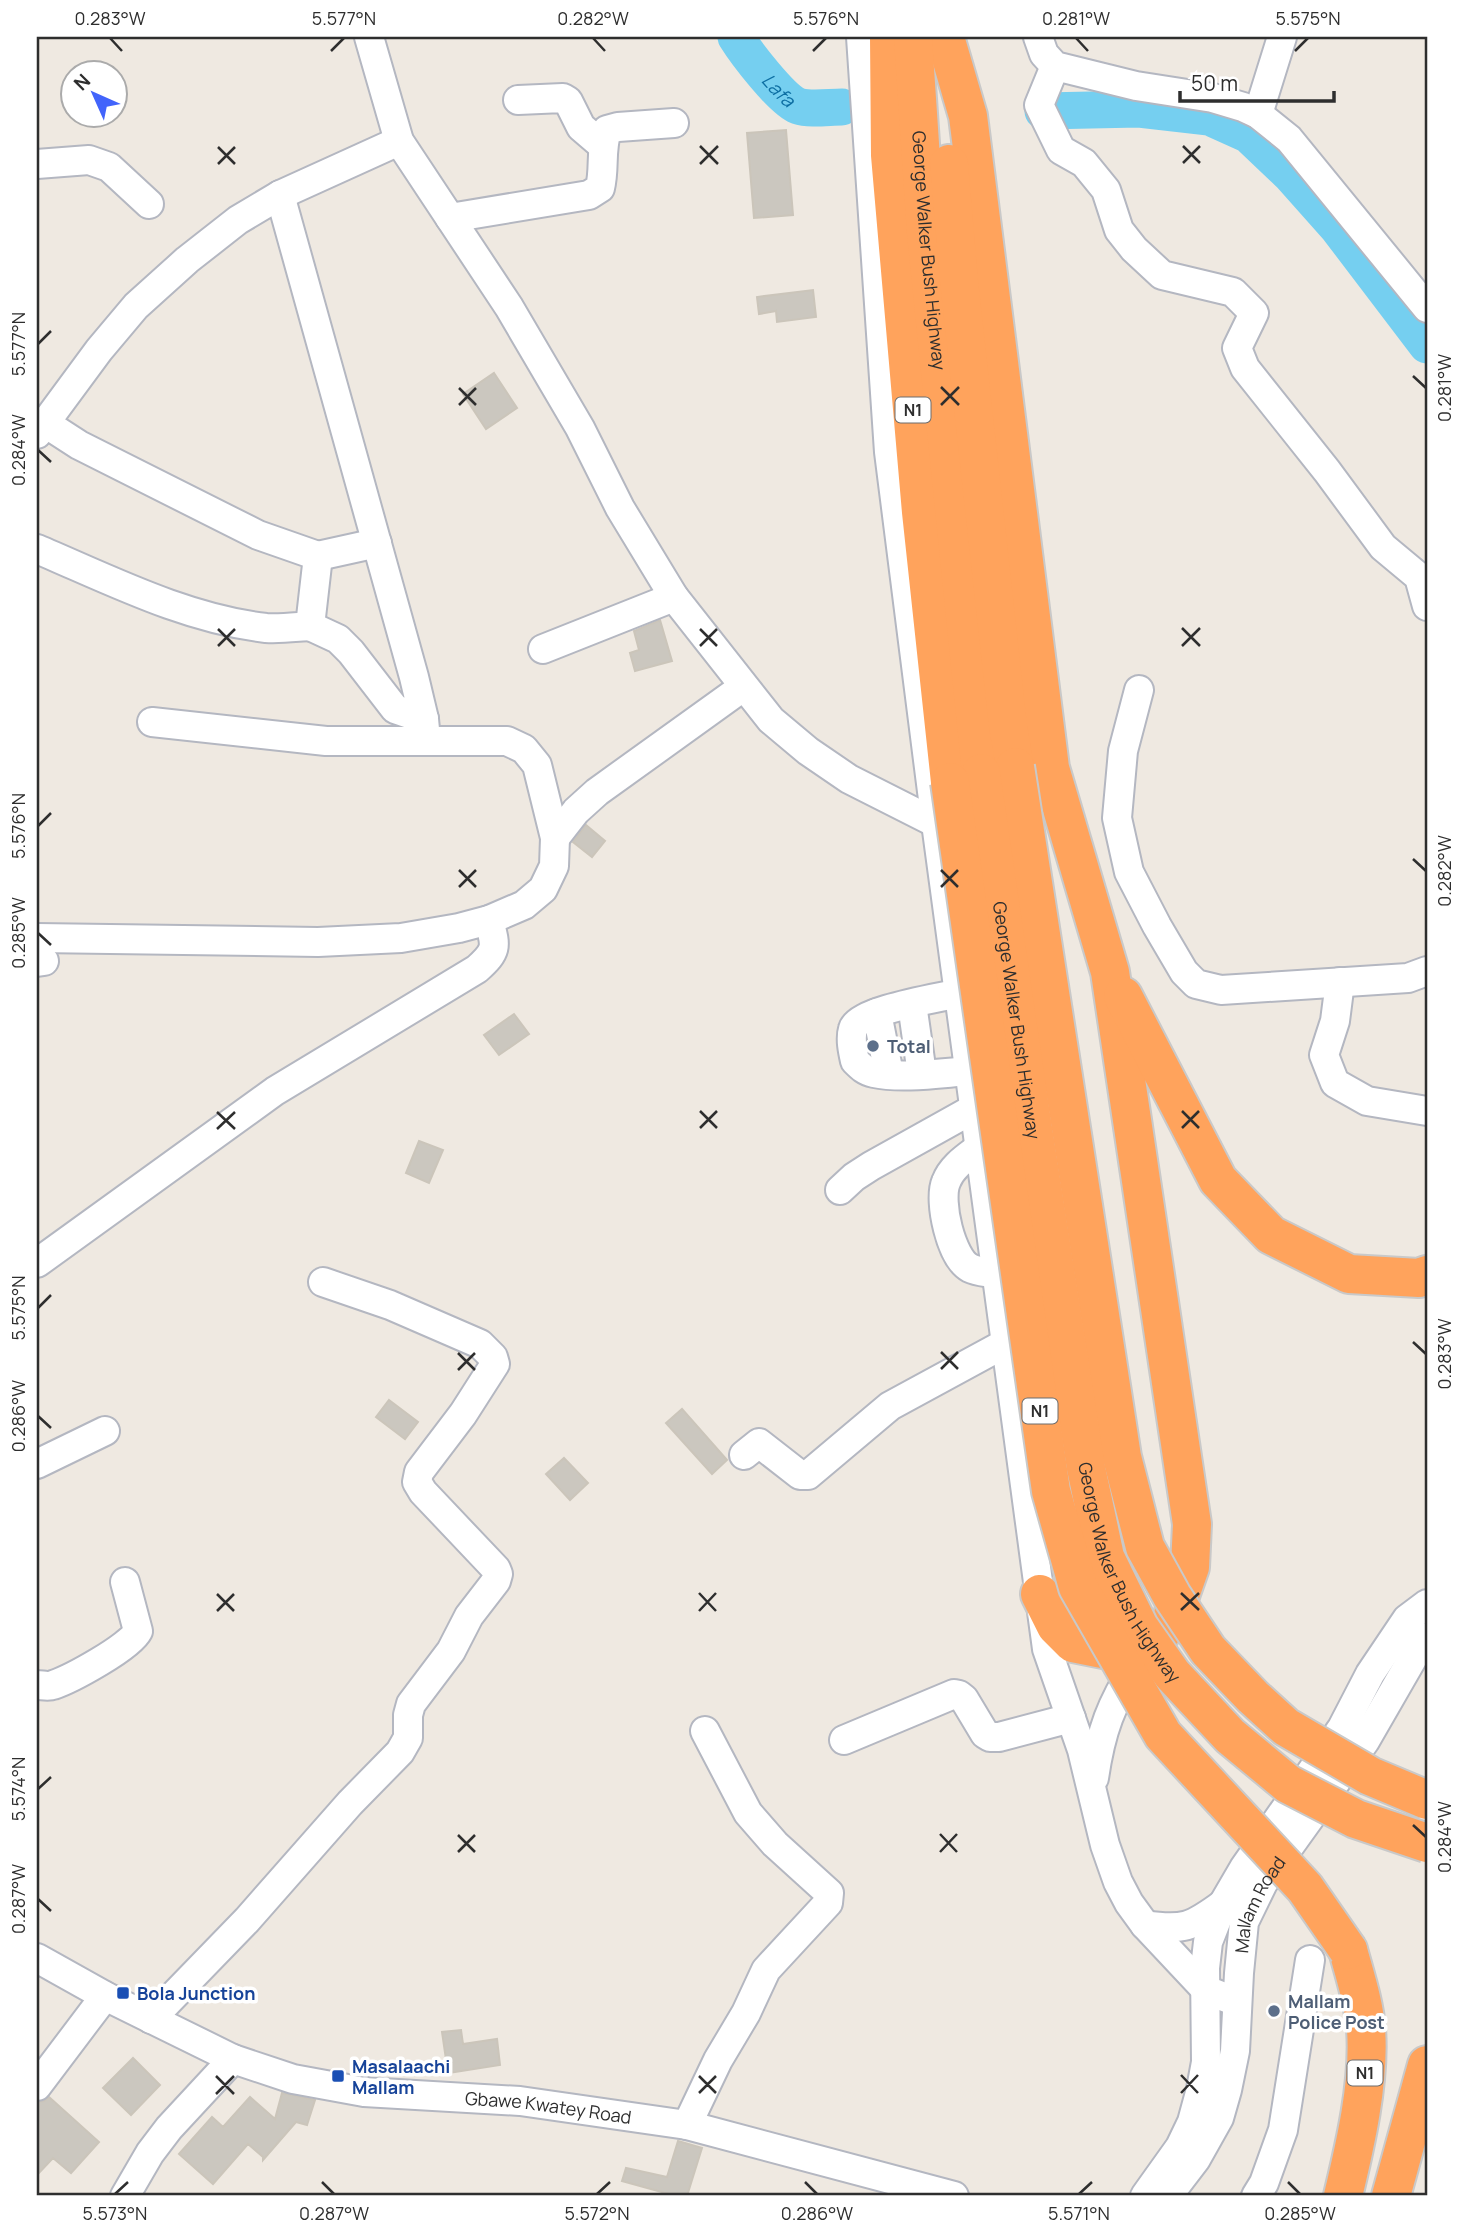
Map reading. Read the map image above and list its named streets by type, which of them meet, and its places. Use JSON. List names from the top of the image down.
{
  "streets": {
    "highway": ["George Walker Bush Highway", "N1"],
    "street": ["Mallam Road", "Gbawe Kwatey Road"]
  },
  "crossings": [
    ["George Walker Bush Highway", "N1"]
  ],
  "water": ["Lafa"],
  "places": {
    "other": ["Total", "Mallam Police Post"],
    "transit": ["Bola Junction", "Masalaachi Mallam"]
  },
  "scale_bar": "50 m",
  "north": "top left",
  "coordinates": [
    "0.283°W",
    "5.577°N",
    "0.282°W",
    "5.576°N",
    "0.281°W",
    "5.575°N",
    "0.284°W",
    "0.285°W",
    "0.286°W",
    "5.574°N",
    "0.287°W",
    "5.573°N",
    "5.572°N",
    "5.571°N"
  ]
}
